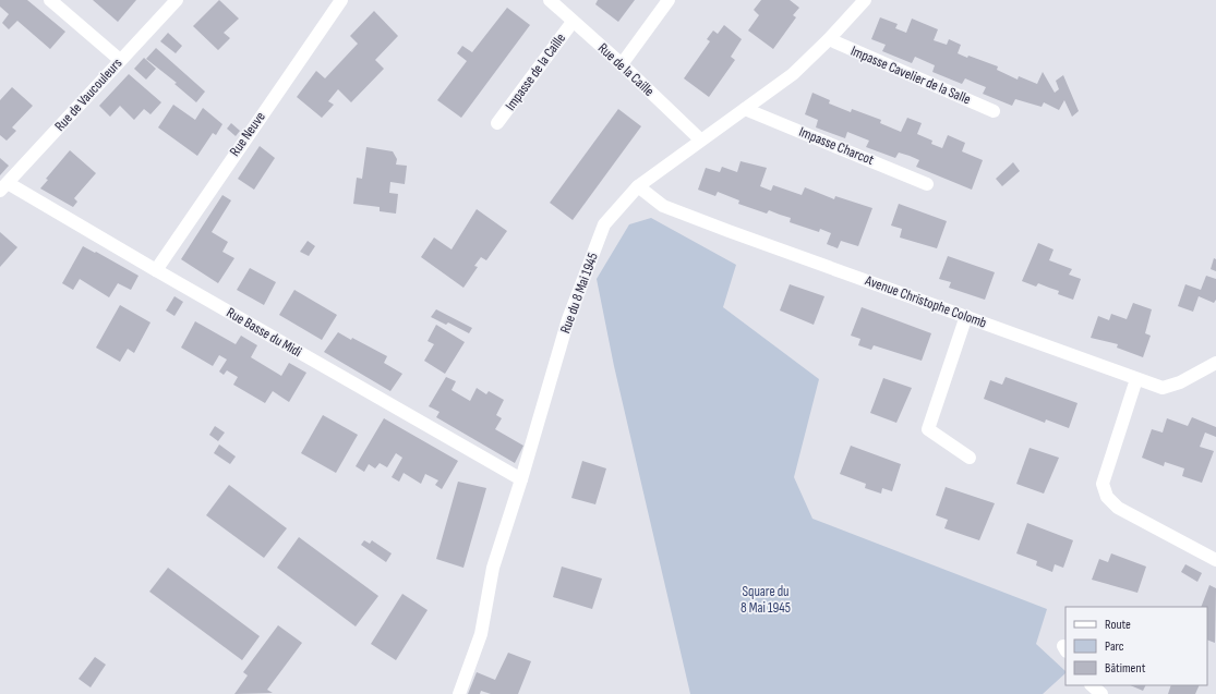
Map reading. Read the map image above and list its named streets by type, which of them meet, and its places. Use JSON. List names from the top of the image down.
{
  "streets": {
    "street": [
      "Rue de la Caille",
      "Impasse de la Caille",
      "Impasse Cavelier de la Salle",
      "Rue de Vaucouleurs",
      "Rue Neuve",
      "Impasse Charcot",
      "Rue du 8 Mai 1945",
      "Avenue Christophe Colomb",
      "Rue Basse du Midi"
    ]
  },
  "crossings": [
    ["Rue de la Caille", "Impasse de la Caille"],
    ["Rue de la Caille", "Rue du 8 Mai 1945"],
    ["Impasse Cavelier de la Salle", "Rue du 8 Mai 1945"],
    ["Rue de Vaucouleurs", "Rue Basse du Midi"],
    ["Rue Neuve", "Rue Basse du Midi"],
    ["Impasse Charcot", "Rue du 8 Mai 1945"],
    ["Rue du 8 Mai 1945", "Avenue Christophe Colomb"],
    ["Rue du 8 Mai 1945", "Rue Basse du Midi"]
  ],
  "parks": ["Square du 8 Mai 1945"],
  "legend": ["Route", "Parc", "Bâtiment"]
}
